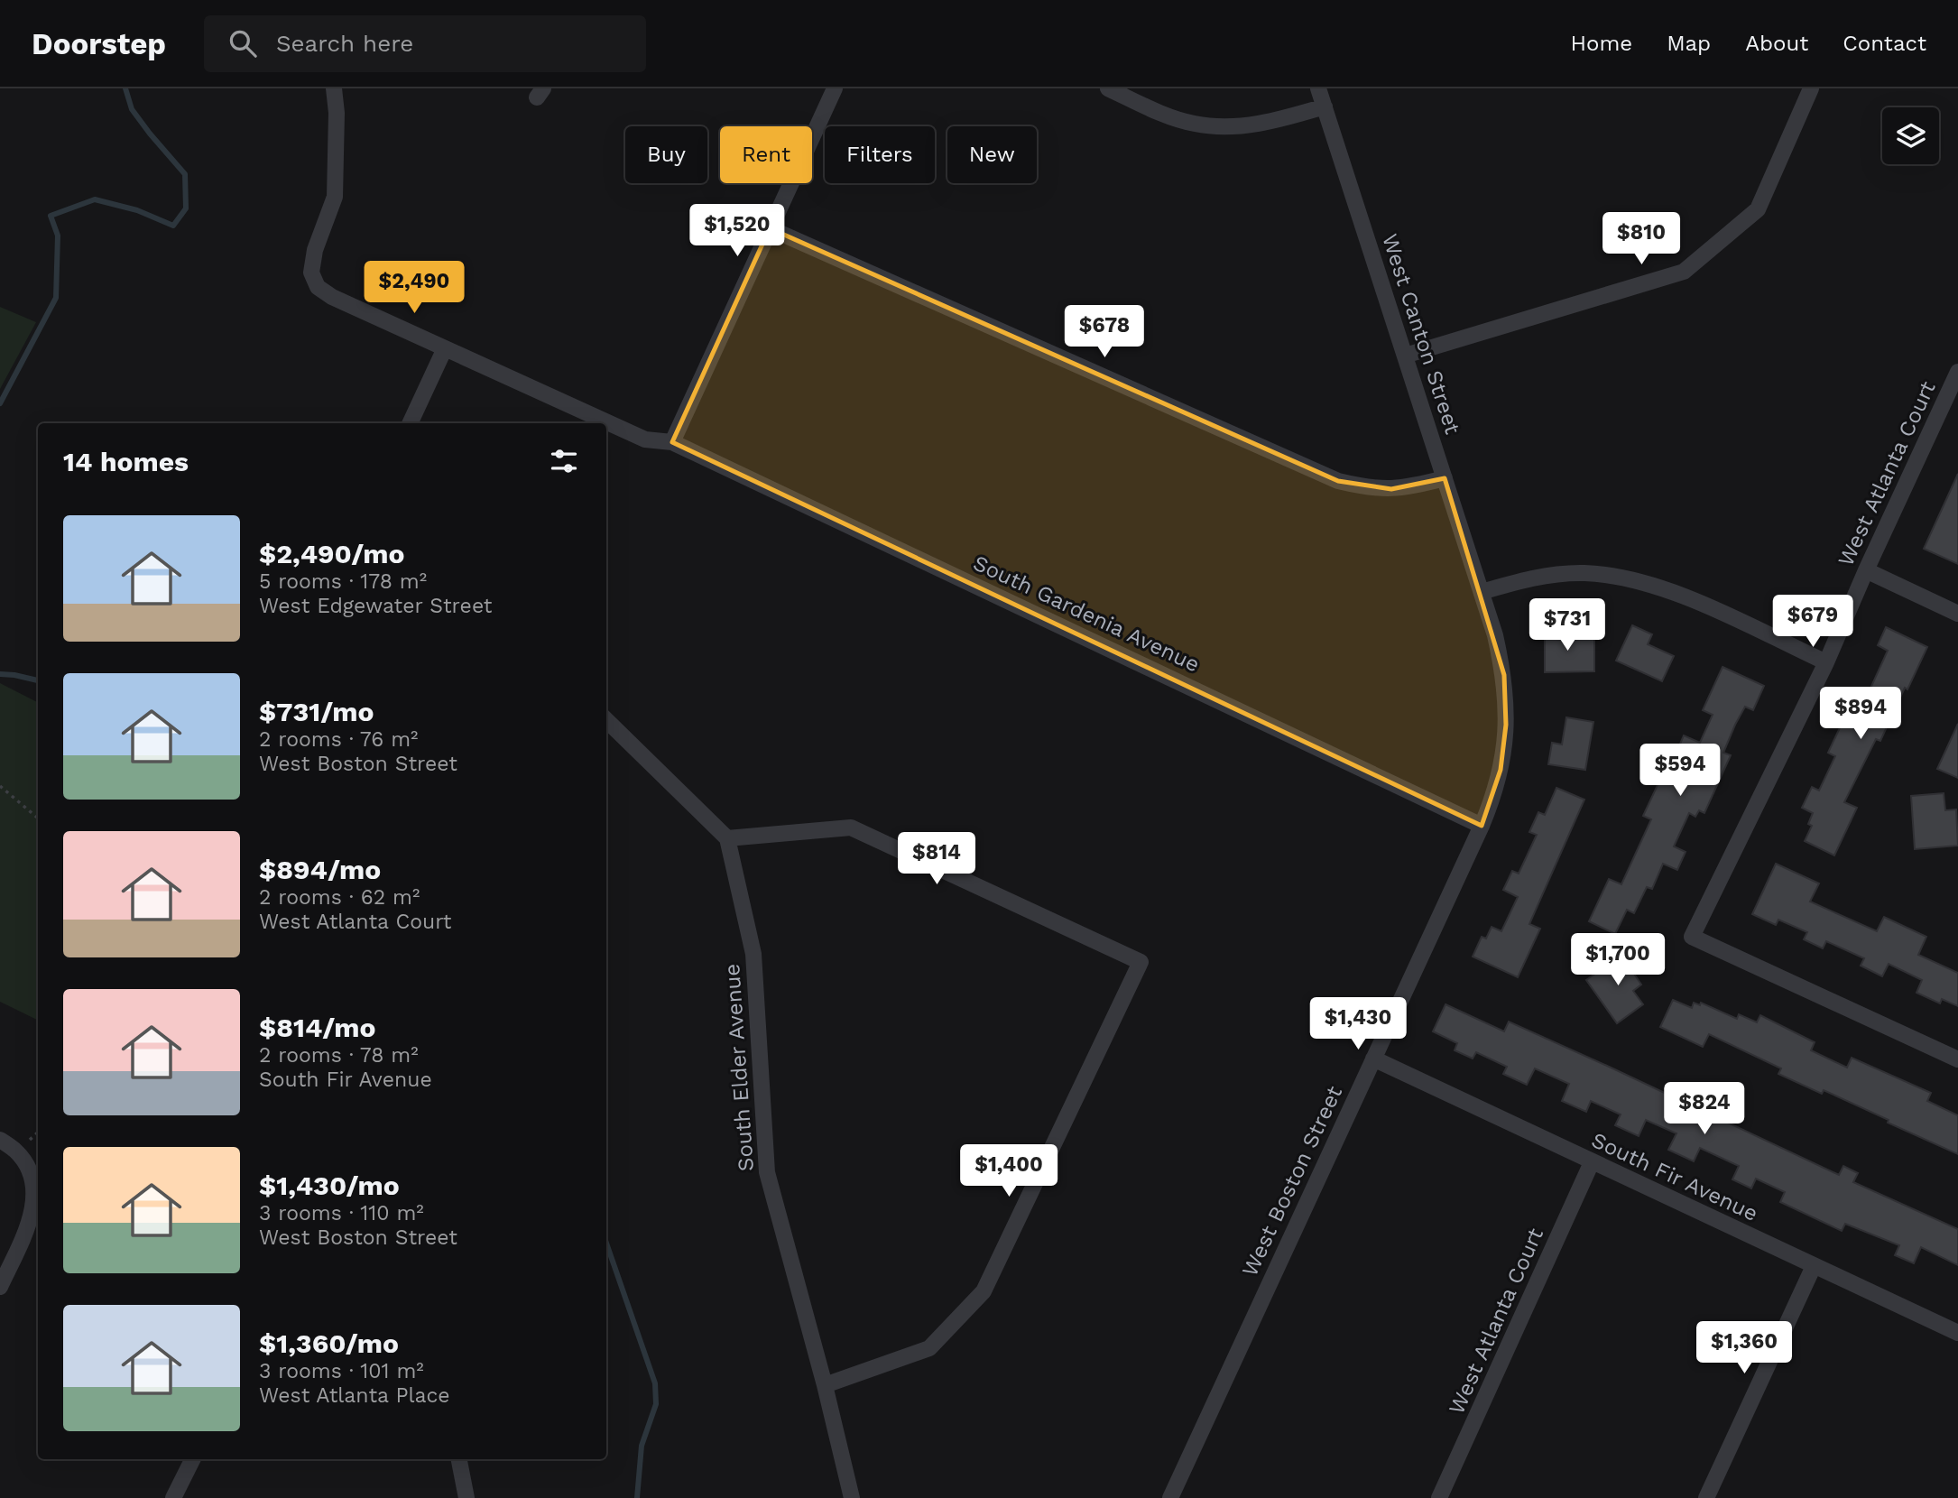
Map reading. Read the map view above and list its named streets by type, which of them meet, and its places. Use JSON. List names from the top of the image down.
{
  "streets": {
    "street": [
      "West Canton Street",
      "West Atlanta Court",
      "South Gardenia Avenue",
      "South Elder Avenue",
      "South Fir Avenue",
      "West Boston Street"
    ]
  },
  "crossings": [
    ["West Canton Street", "West Boston Street"],
    ["West Atlanta Court", "South Fir Avenue"],
    ["South Gardenia Avenue", "West Boston Street"],
    ["South Fir Avenue", "West Boston Street"]
  ],
  "page": {
    "header": "Doorstep",
    "search": "Search here",
    "nav": [
      "Home",
      "Map",
      "About",
      "Contact"
    ],
    "chip": [
      "Buy",
      "Rent",
      "Filters",
      "New"
    ],
    "price": [
      "$1,520",
      "$810",
      "$2,490",
      "$678",
      "$679",
      "$731",
      "$894",
      "$594",
      "$814",
      "$1,700",
      "$1,430",
      "$824",
      "$1,400",
      "$1,360"
    ],
    "heading": "14 homes",
    "list": [
      {
        "name": "$2,490/mo",
        "note": "5 rooms · 178 m² · West Edgewater Street"
      },
      {
        "name": "$731/mo",
        "note": "2 rooms · 76 m² · West Boston Street"
      },
      {
        "name": "$894/mo",
        "note": "2 rooms · 62 m² · West Atlanta Court"
      },
      {
        "name": "$814/mo",
        "note": "2 rooms · 78 m² · South Fir Avenue"
      },
      {
        "name": "$1,430/mo",
        "note": "3 rooms · 110 m² · West Boston Street"
      },
      {
        "name": "$1,360/mo",
        "note": "3 rooms · 101 m² · West Atlanta Place"
      }
    ]
  }
}
